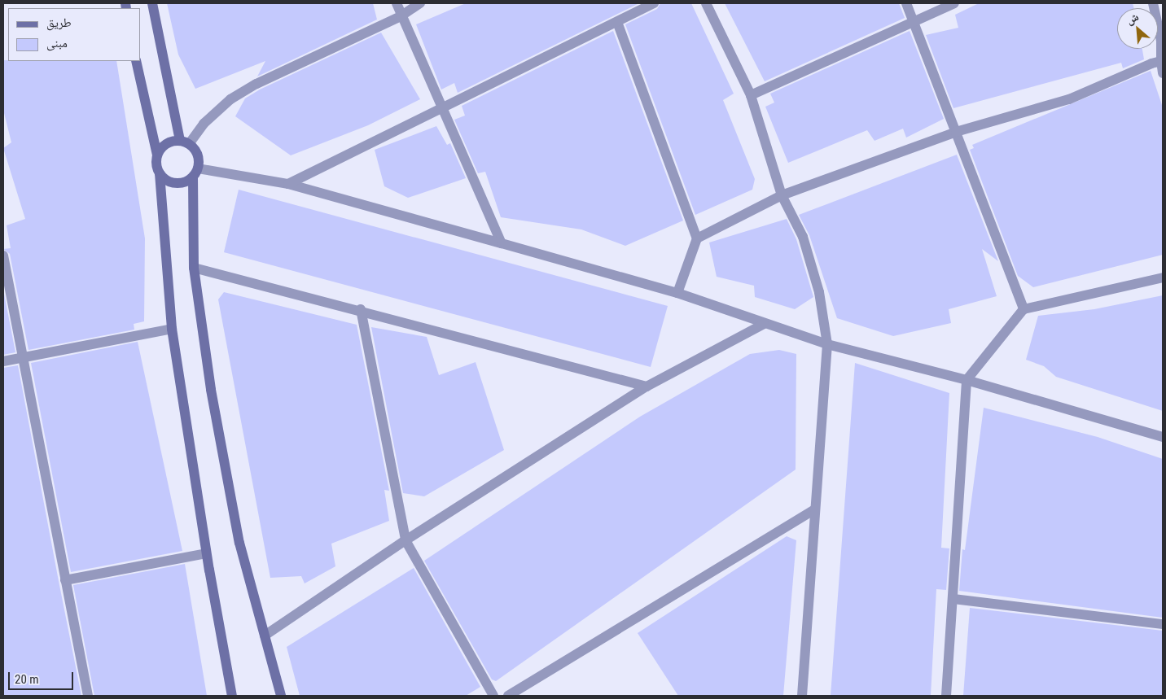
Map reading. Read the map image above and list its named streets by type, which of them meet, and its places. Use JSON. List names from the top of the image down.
{
  "legend": ["طريق", "مبنى"],
  "scale_bar": "20 m",
  "north": "top left"
}
